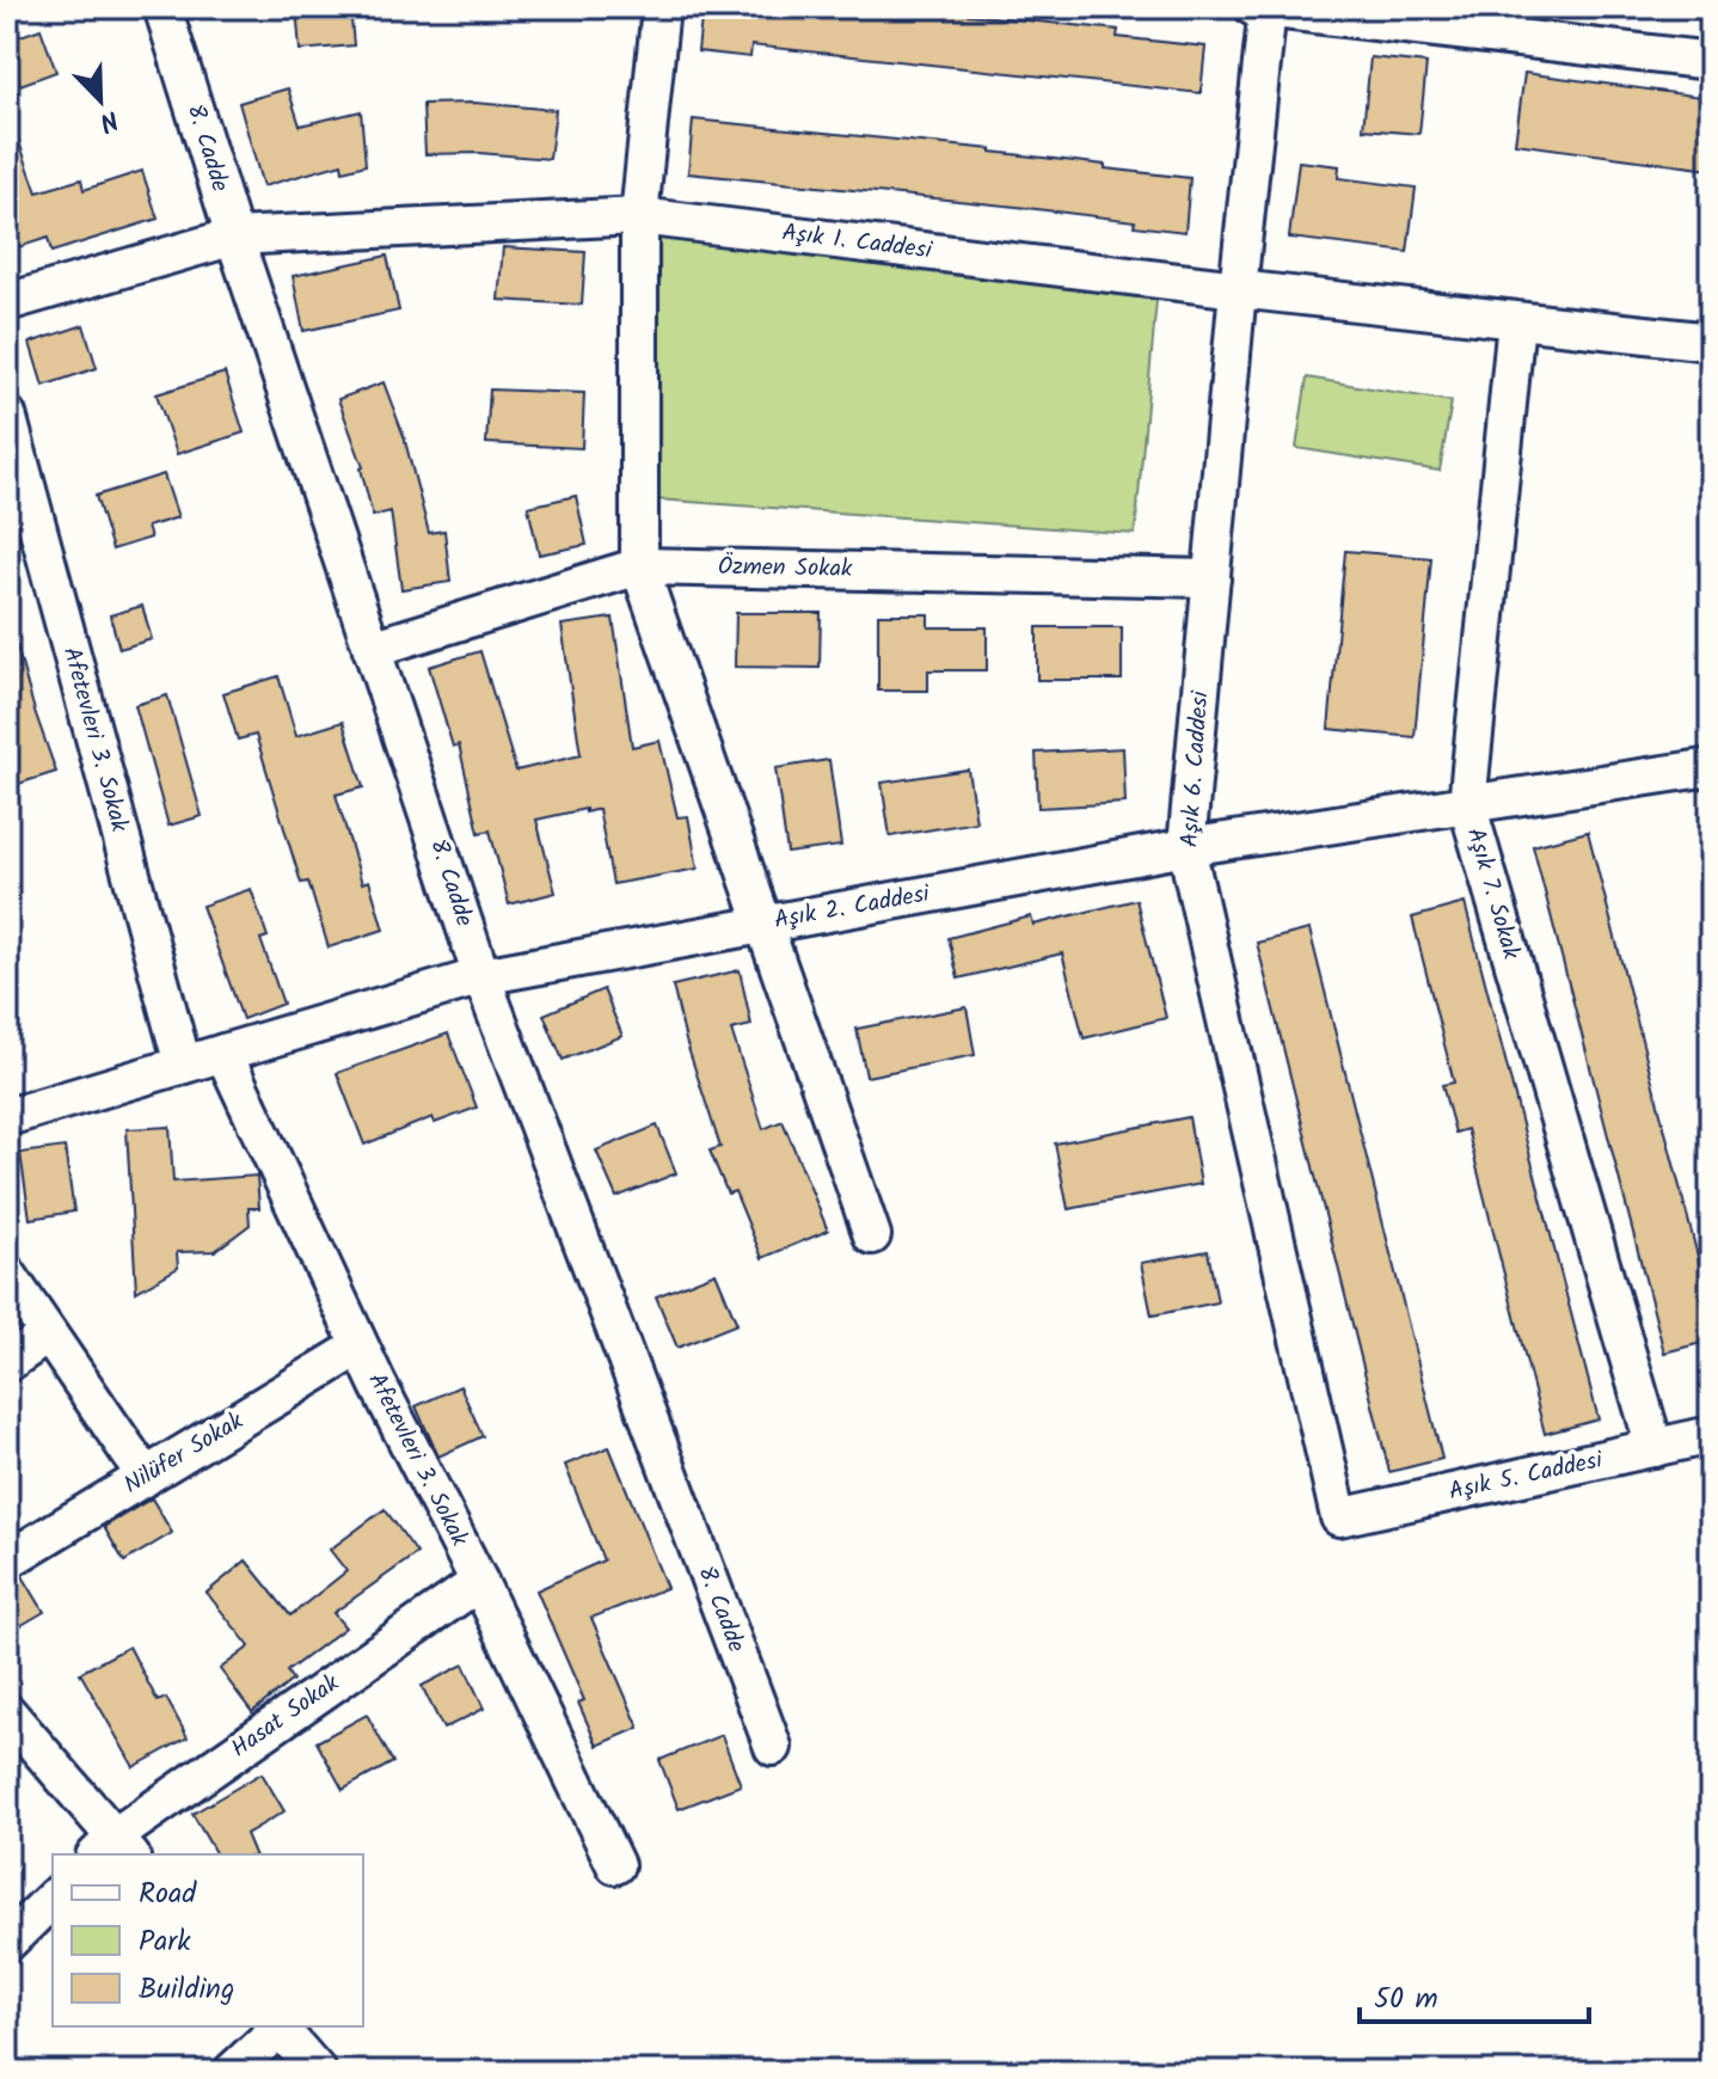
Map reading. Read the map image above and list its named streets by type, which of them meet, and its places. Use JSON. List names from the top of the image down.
{
  "streets": {
    "street": [
      "8. Cadde",
      "Aşık 1. Caddesi",
      "Özmen Sokak",
      "Afetevleri 3. Sokak",
      "Aşık 6. Caddesi",
      "Aşık 7. Sokak",
      "Aşık 2. Caddesi",
      "Nilüfer Sokak",
      "Aşık 5. Caddesi",
      "Hasat Sokak"
    ]
  },
  "crossings": [
    ["8. Cadde", "Aşık 1. Caddesi"],
    ["8. Cadde", "Özmen Sokak"],
    ["8. Cadde", "Aşık 2. Caddesi"],
    ["Aşık 1. Caddesi", "Aşık 6. Caddesi"],
    ["Aşık 1. Caddesi", "Aşık 7. Sokak"],
    ["Özmen Sokak", "Aşık 6. Caddesi"],
    ["Afetevleri 3. Sokak", "Aşık 2. Caddesi"],
    ["Afetevleri 3. Sokak", "Nilüfer Sokak"],
    ["Afetevleri 3. Sokak", "Hasat Sokak"],
    ["Aşık 6. Caddesi", "Aşık 2. Caddesi"],
    ["Aşık 6. Caddesi", "Aşık 5. Caddesi"],
    ["Aşık 7. Sokak", "Aşık 2. Caddesi"],
    ["Aşık 7. Sokak", "Aşık 5. Caddesi"]
  ],
  "legend": ["Road", "Park", "Building"],
  "scale_bar": "50 m",
  "north": "bottom right"
}
